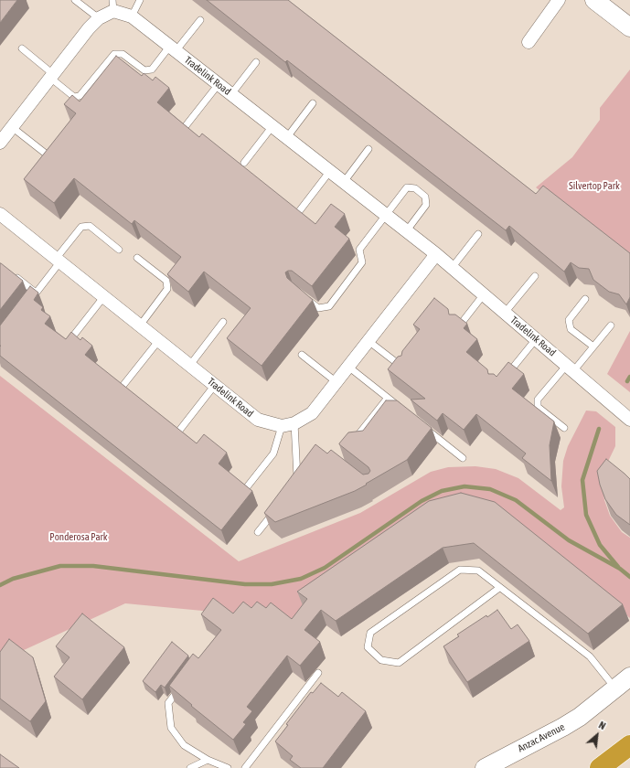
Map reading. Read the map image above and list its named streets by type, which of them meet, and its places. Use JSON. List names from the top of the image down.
{
  "streets": {
    "main road": ["Anzac Avenue"],
    "street": ["Tradelink Road"]
  },
  "parks": ["Silvertop Park", "Ponderosa Park"],
  "north": "top right"
}
